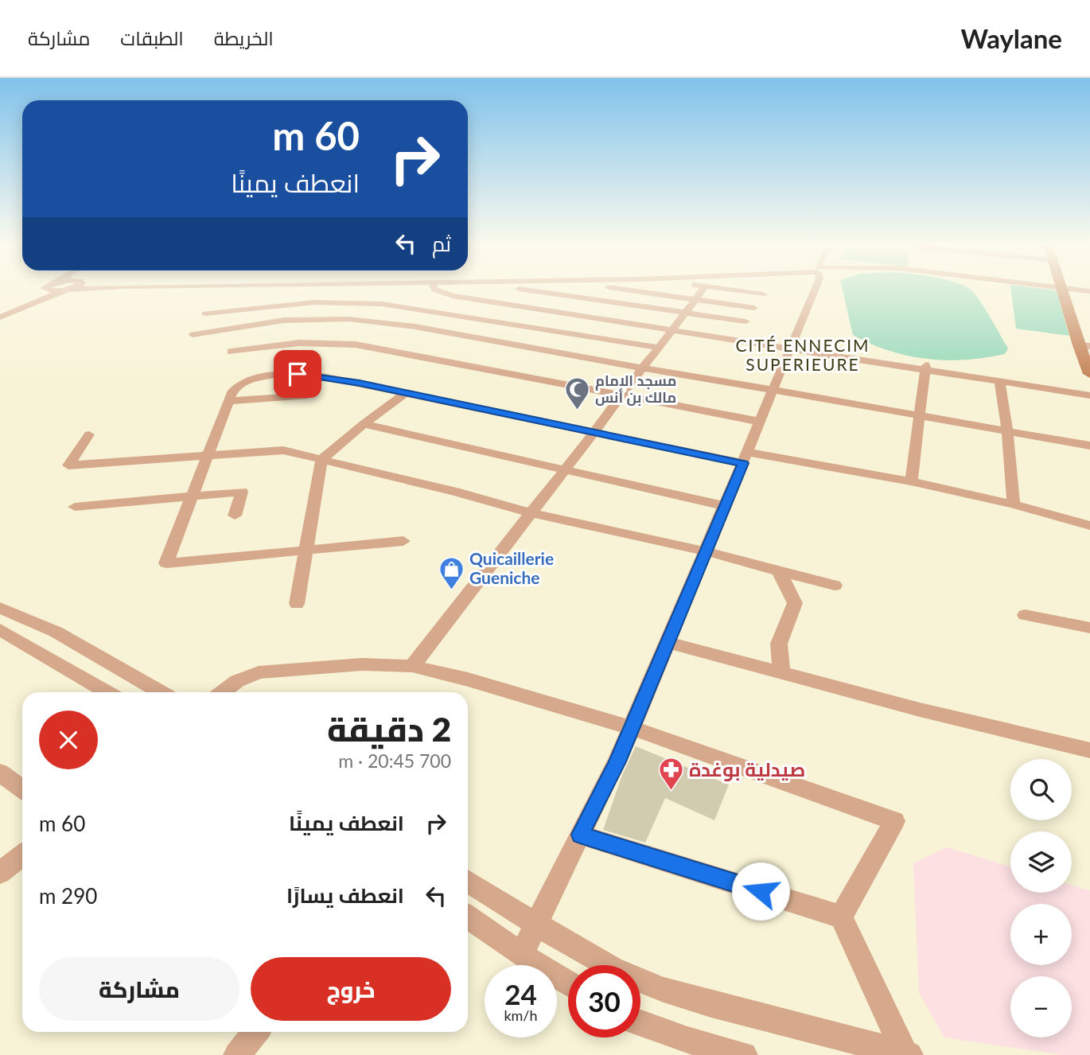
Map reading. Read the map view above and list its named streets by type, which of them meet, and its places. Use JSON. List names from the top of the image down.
{
  "districts": ["CITÉ ENNECIM SUPERIEURE"],
  "places": {
    "mosque": ["مسجد الإمام مالك بن أنس"],
    "shop": ["Quicaillerie Gueniche"],
    "pharmacy": ["صيدلية بوغدة"]
  },
  "page": {
    "header": "Waylane",
    "nav": ["الخريطة", "الطبقات", "مشاركة"],
    "turn": ["60 m", "انعطف يمينًا"],
    "then": "ثم",
    "heading": ["2 دقيقة", "700 m · 20:45"],
    "map_buttons": ["+", "−"],
    "list": [
      {
        "name": "انعطف يمينًا",
        "value": "60 m"
      },
      {
        "name": "انعطف يسارًا",
        "value": "290 m"
      }
    ],
    "buttons": ["خروج", "مشاركة"],
    "speed": "24 km/h",
    "limit": "30"
  }
}
